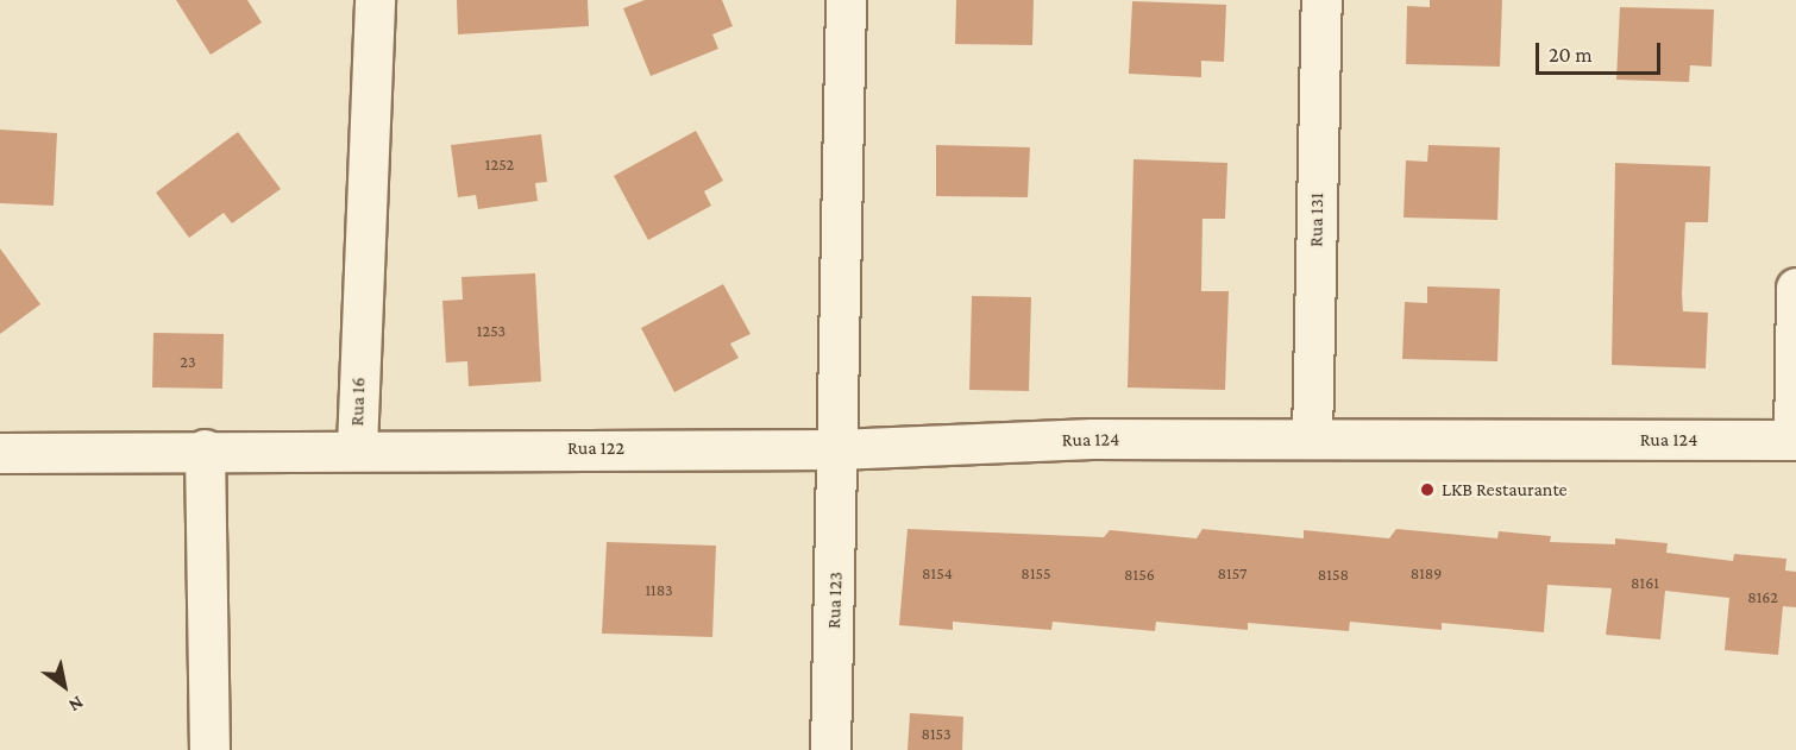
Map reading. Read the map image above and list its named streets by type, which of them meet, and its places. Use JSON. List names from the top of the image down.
{
  "streets": {
    "street": [
      "Rua 131",
      "Rua 16",
      "Rua 124",
      "Rua 122",
      "Rua 123"
    ]
  },
  "crossings": [
    ["Rua 131", "Rua 124"],
    ["Rua 16", "Rua 122"],
    ["Rua 124", "Rua 122"],
    ["Rua 124", "Rua 123"],
    ["Rua 122", "Rua 123"]
  ],
  "places": ["LKB Restaurante"],
  "house_numbers": [
    "1252",
    "1253",
    "23",
    "8154",
    "8155",
    "8157",
    "8189",
    "8156",
    "8158",
    "8161",
    "1183",
    "8162",
    "8153"
  ],
  "scale_bar": "20 m",
  "north": "bottom right"
}
